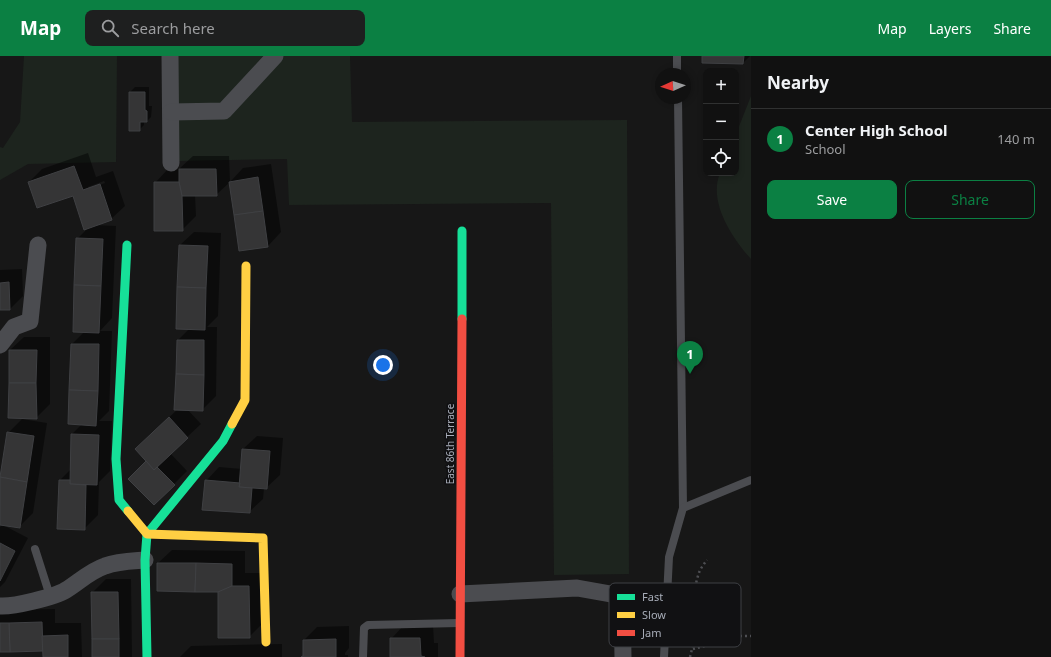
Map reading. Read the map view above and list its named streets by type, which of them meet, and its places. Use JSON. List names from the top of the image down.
{
  "streets": {
    "street": ["East 86th Terrace"]
  },
  "legend": ["Fast", "Slow", "Jam"],
  "north": "left",
  "page": {
    "header": "Map",
    "search": "Search here",
    "nav": ["Map", "Layers", "Share"],
    "heading": "Nearby",
    "map_buttons": ["+", "−"],
    "list": [
      {
        "mark": "1",
        "name": "Center High School",
        "note": "School",
        "value": "140 m"
      }
    ],
    "buttons": ["Save", "Share"],
    "pins": "1"
  }
}
